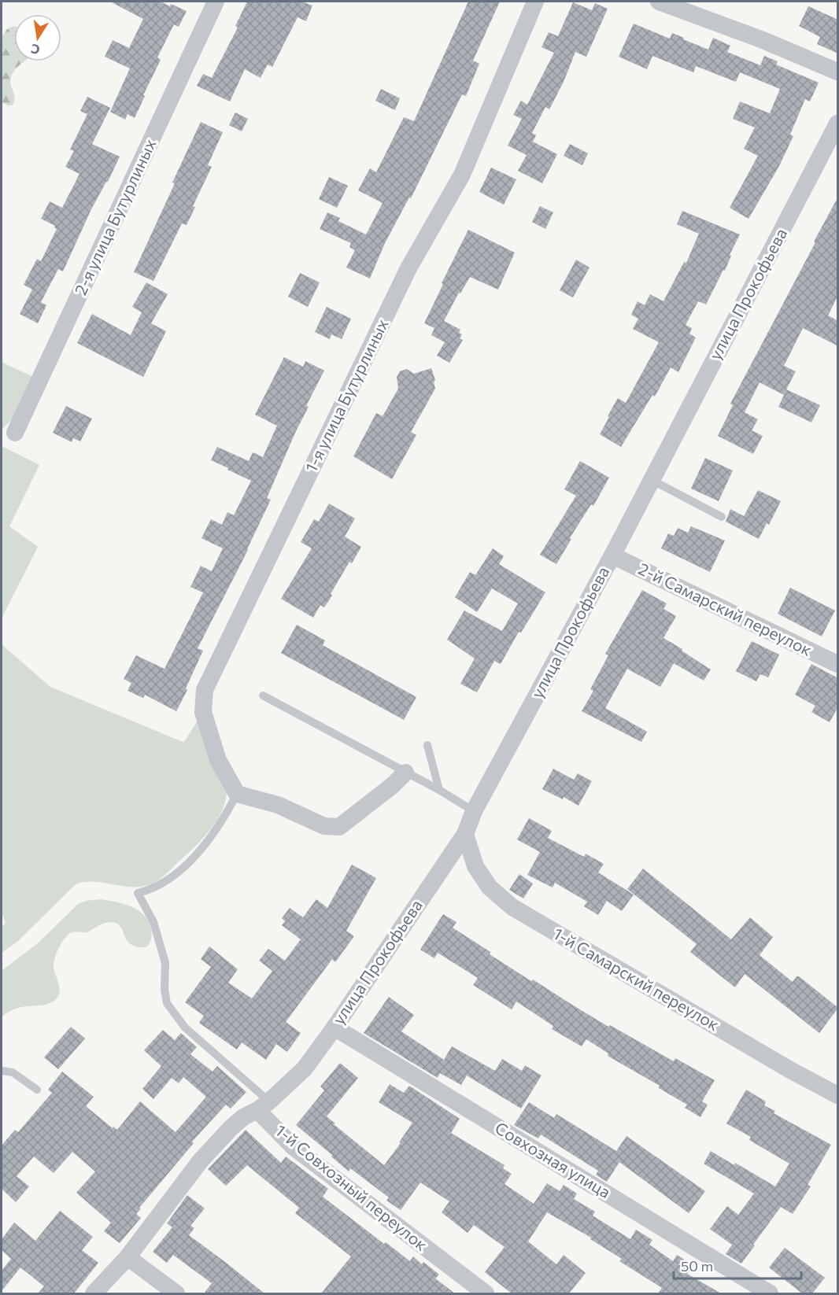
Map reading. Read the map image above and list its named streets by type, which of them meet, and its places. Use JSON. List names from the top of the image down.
{
  "streets": {
    "street": [
      "2-я улица Бутурлиных",
      "улица Прокофьева",
      "1-я улица Бутурлиных",
      "2-й Самарский переулок",
      "1-й Самарский переулок",
      "Совхозная улица",
      "1-й Совхозный переулок"
    ]
  },
  "crossings": [
    ["улица Прокофьева", "2-й Самарский переулок"],
    ["улица Прокофьева", "1-й Самарский переулок"],
    ["улица Прокофьева", "Совхозная улица"],
    ["улица Прокофьева", "1-й Совхозный переулок"]
  ],
  "scale_bar": "50 m",
  "north": "bottom"
}
